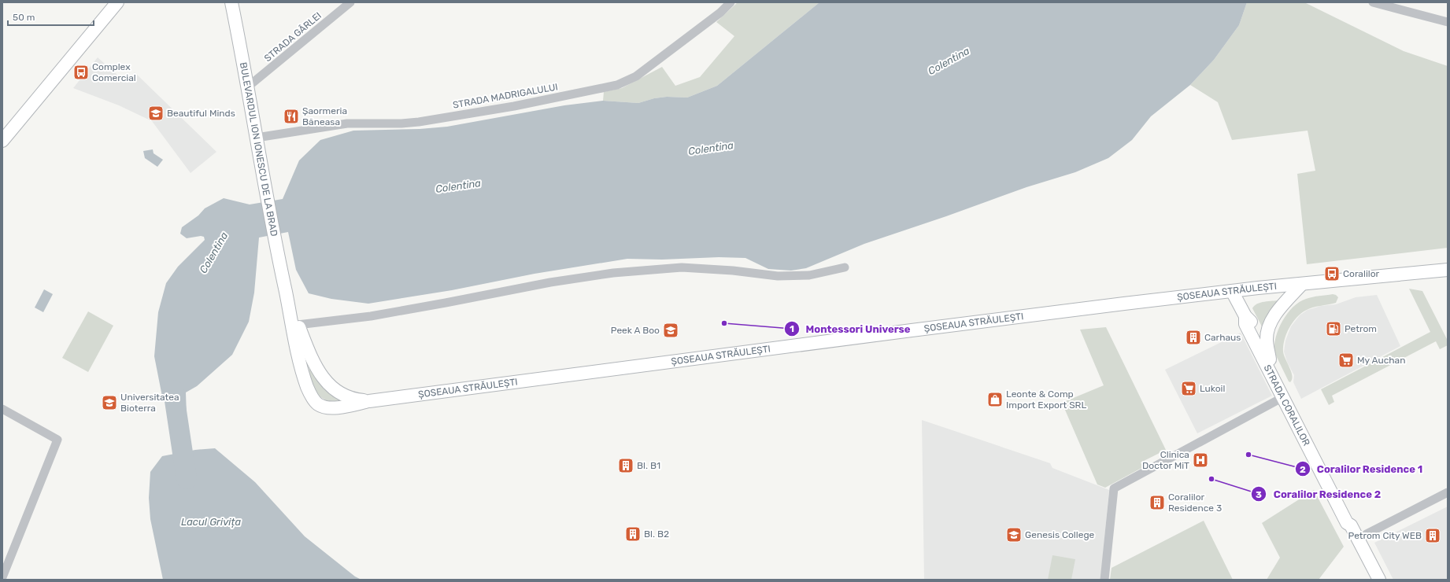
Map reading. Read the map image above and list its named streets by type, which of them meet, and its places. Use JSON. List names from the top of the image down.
{
  "streets": {
    "street": [
      "STRADA GÂRLEI",
      "STRADA MADRIGALULUI",
      "BULEVARDUL ION IONESCU DE LA BRAD",
      "ȘOSEAUA STRĂULEȘTI",
      "STRADA CORALILOR"
    ]
  },
  "crossings": [
    ["STRADA GÂRLEI", "BULEVARDUL ION IONESCU DE LA BRAD"],
    ["STRADA MADRIGALULUI", "BULEVARDUL ION IONESCU DE LA BRAD"],
    ["BULEVARDUL ION IONESCU DE LA BRAD", "ȘOSEAUA STRĂULEȘTI"],
    ["ȘOSEAUA STRĂULEȘTI", "STRADA CORALILOR"]
  ],
  "water": ["Colentina", "Lacul Grivița"],
  "places": {
    "bus stop": ["Complex Comercial", "Coralilor"],
    "school or university": [
      "Beautiful Minds",
      "Peek A Boo",
      "Universitatea Bioterra",
      "Genesis College"
    ],
    "restaurant": ["Șaormeria Băneasa"],
    "other": ["Montessori Universe", "Coralilor Residence 1", "Coralilor Residence 2"],
    "fuel station": ["Petrom"],
    "building": [
      "Carhaus",
      "Bl. B1",
      "Coralilor Residence 3",
      "Bl. B2",
      "Petrom City WEB"
    ],
    "supermarket": ["My Auchan", "Lukoil"],
    "shop": ["Leonte & Comp Import Export SRL"],
    "hospital": ["Clinica Doctor MiT"]
  },
  "scale_bar": "50 m"
}
